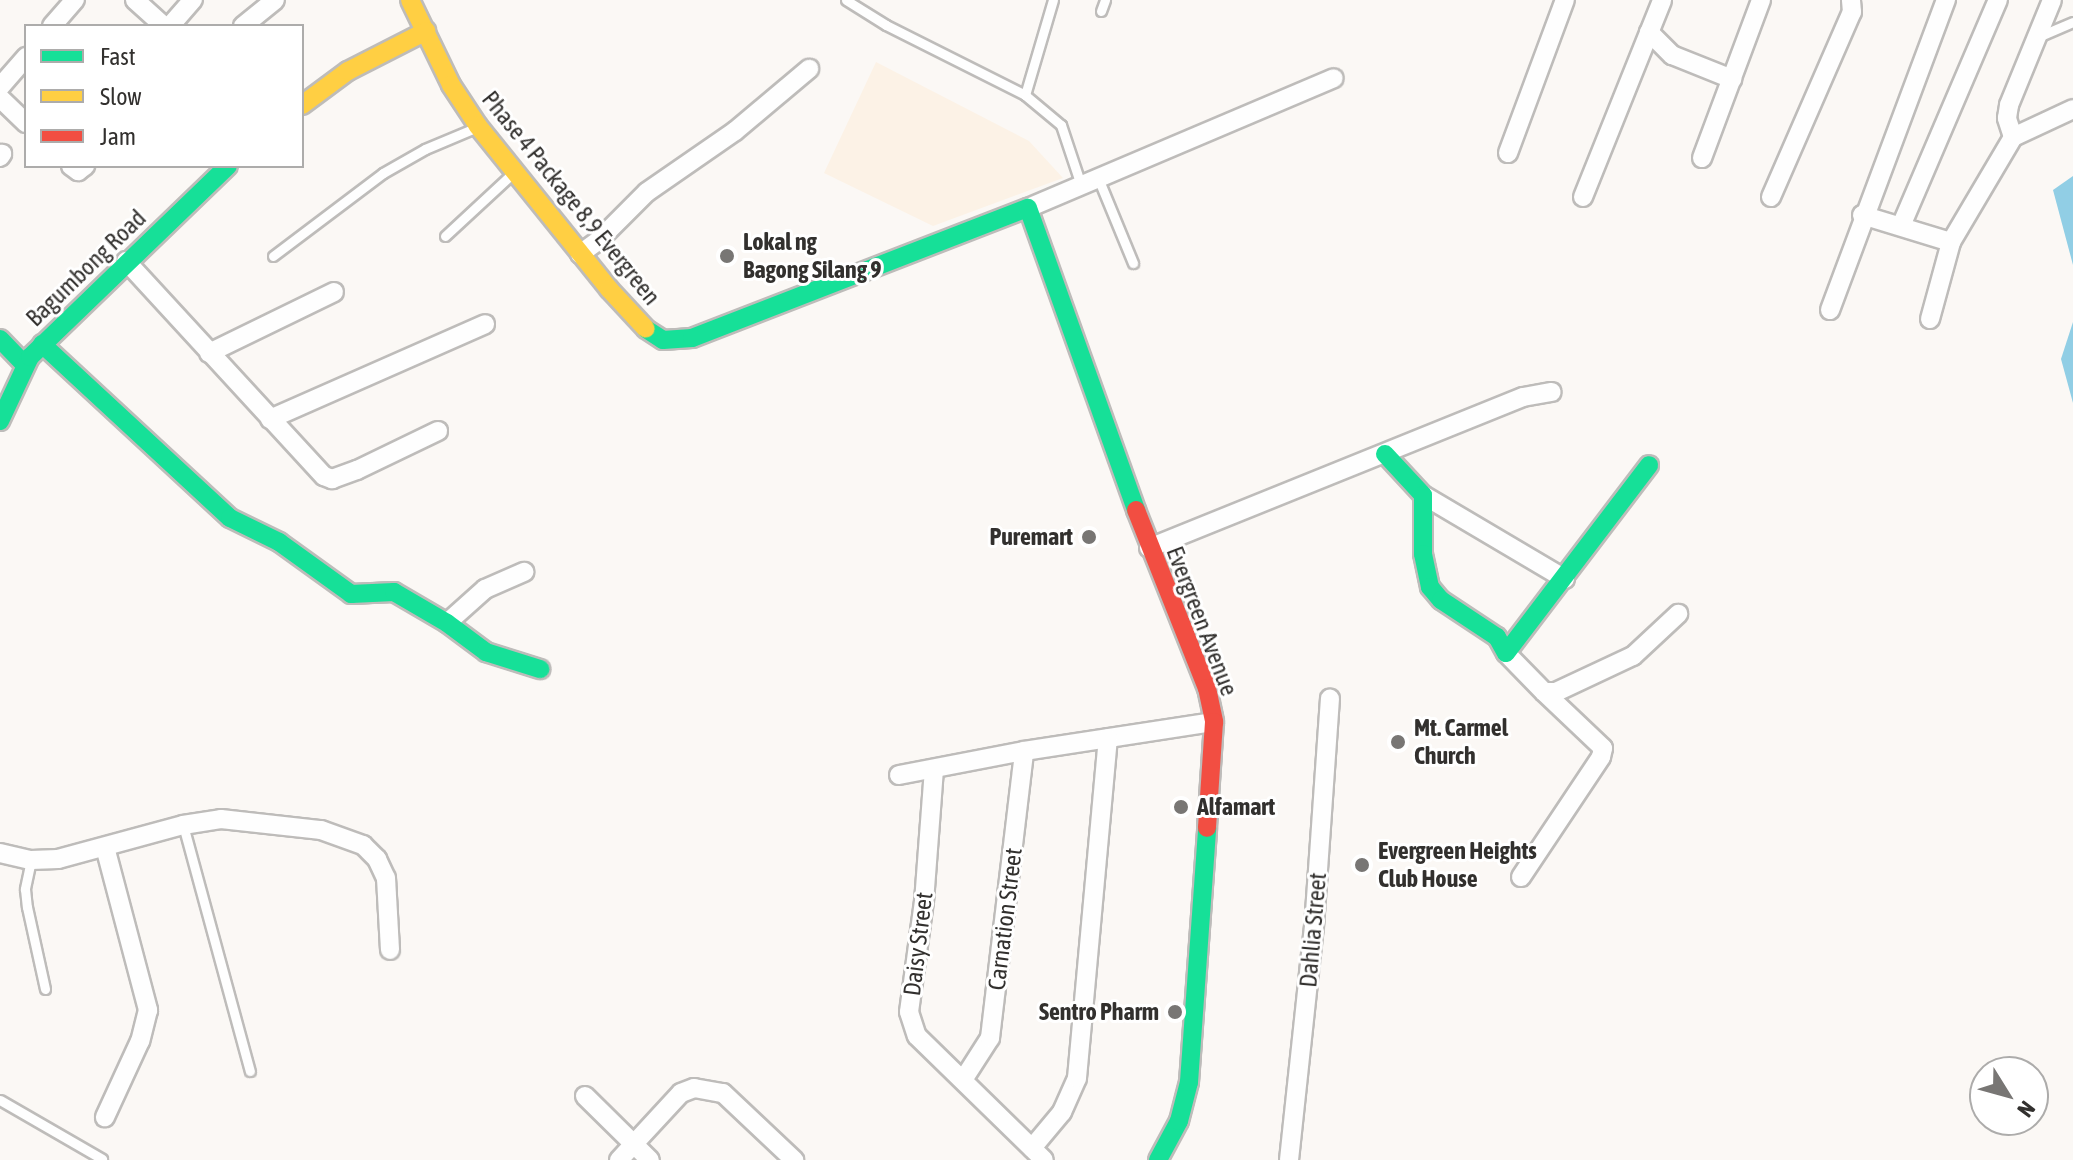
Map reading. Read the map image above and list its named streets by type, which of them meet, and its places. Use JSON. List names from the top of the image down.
{
  "streets": {
    "street": [
      "Phase 4 Package 8,9 Evergreen",
      "Bagumbong Road",
      "Evergreen Avenue",
      "Carnation Street",
      "Dahlia Street",
      "Daisy Street"
    ]
  },
  "crossings": [
    ["Phase 4 Package 8,9 Evergreen", "Evergreen Avenue"],
    ["Carnation Street", "Daisy Street"]
  ],
  "places": [
    "Lokal ng Bagong Silang 9",
    "Puremart",
    "Mt. Carmel Church",
    "Alfamart",
    "Evergreen Heights Club House",
    "Sentro Pharm"
  ],
  "legend": ["Fast", "Slow", "Jam"],
  "north": "bottom right"
}
